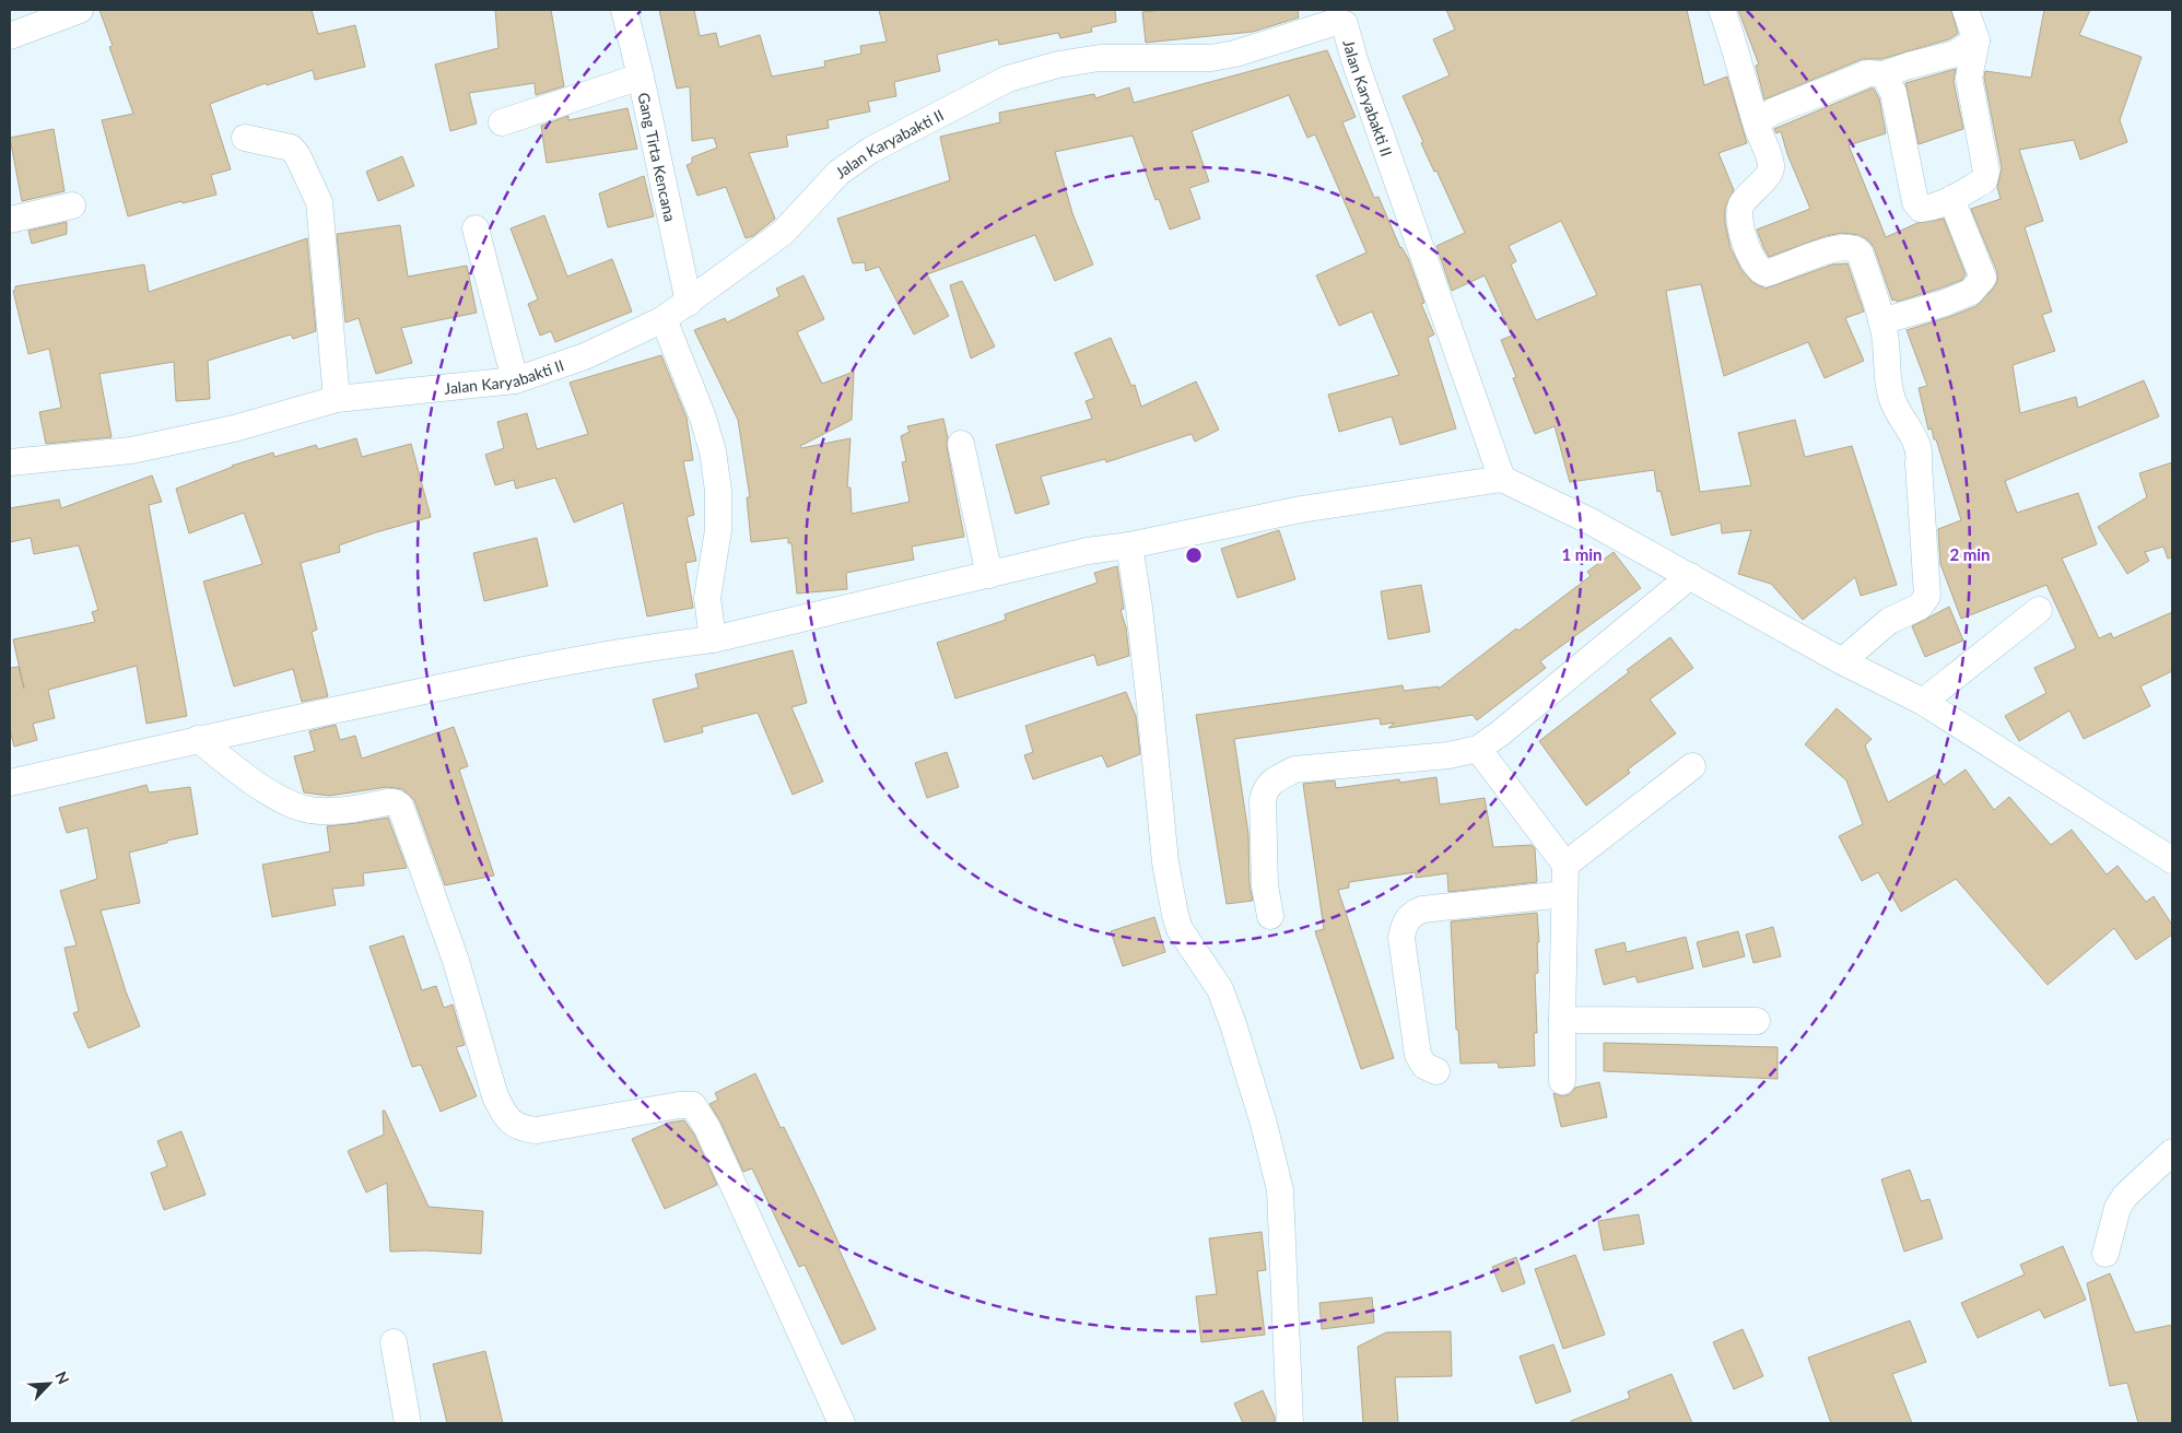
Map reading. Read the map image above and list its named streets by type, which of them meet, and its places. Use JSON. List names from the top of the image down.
{
  "streets": {
    "street": ["Jalan Karyabakti II", "Gang Tirta Kencana"]
  },
  "crossings": [
    ["Jalan Karyabakti II", "Gang Tirta Kencana"]
  ],
  "north": "top right",
  "rings": ["1 min", "2 min"]
}
